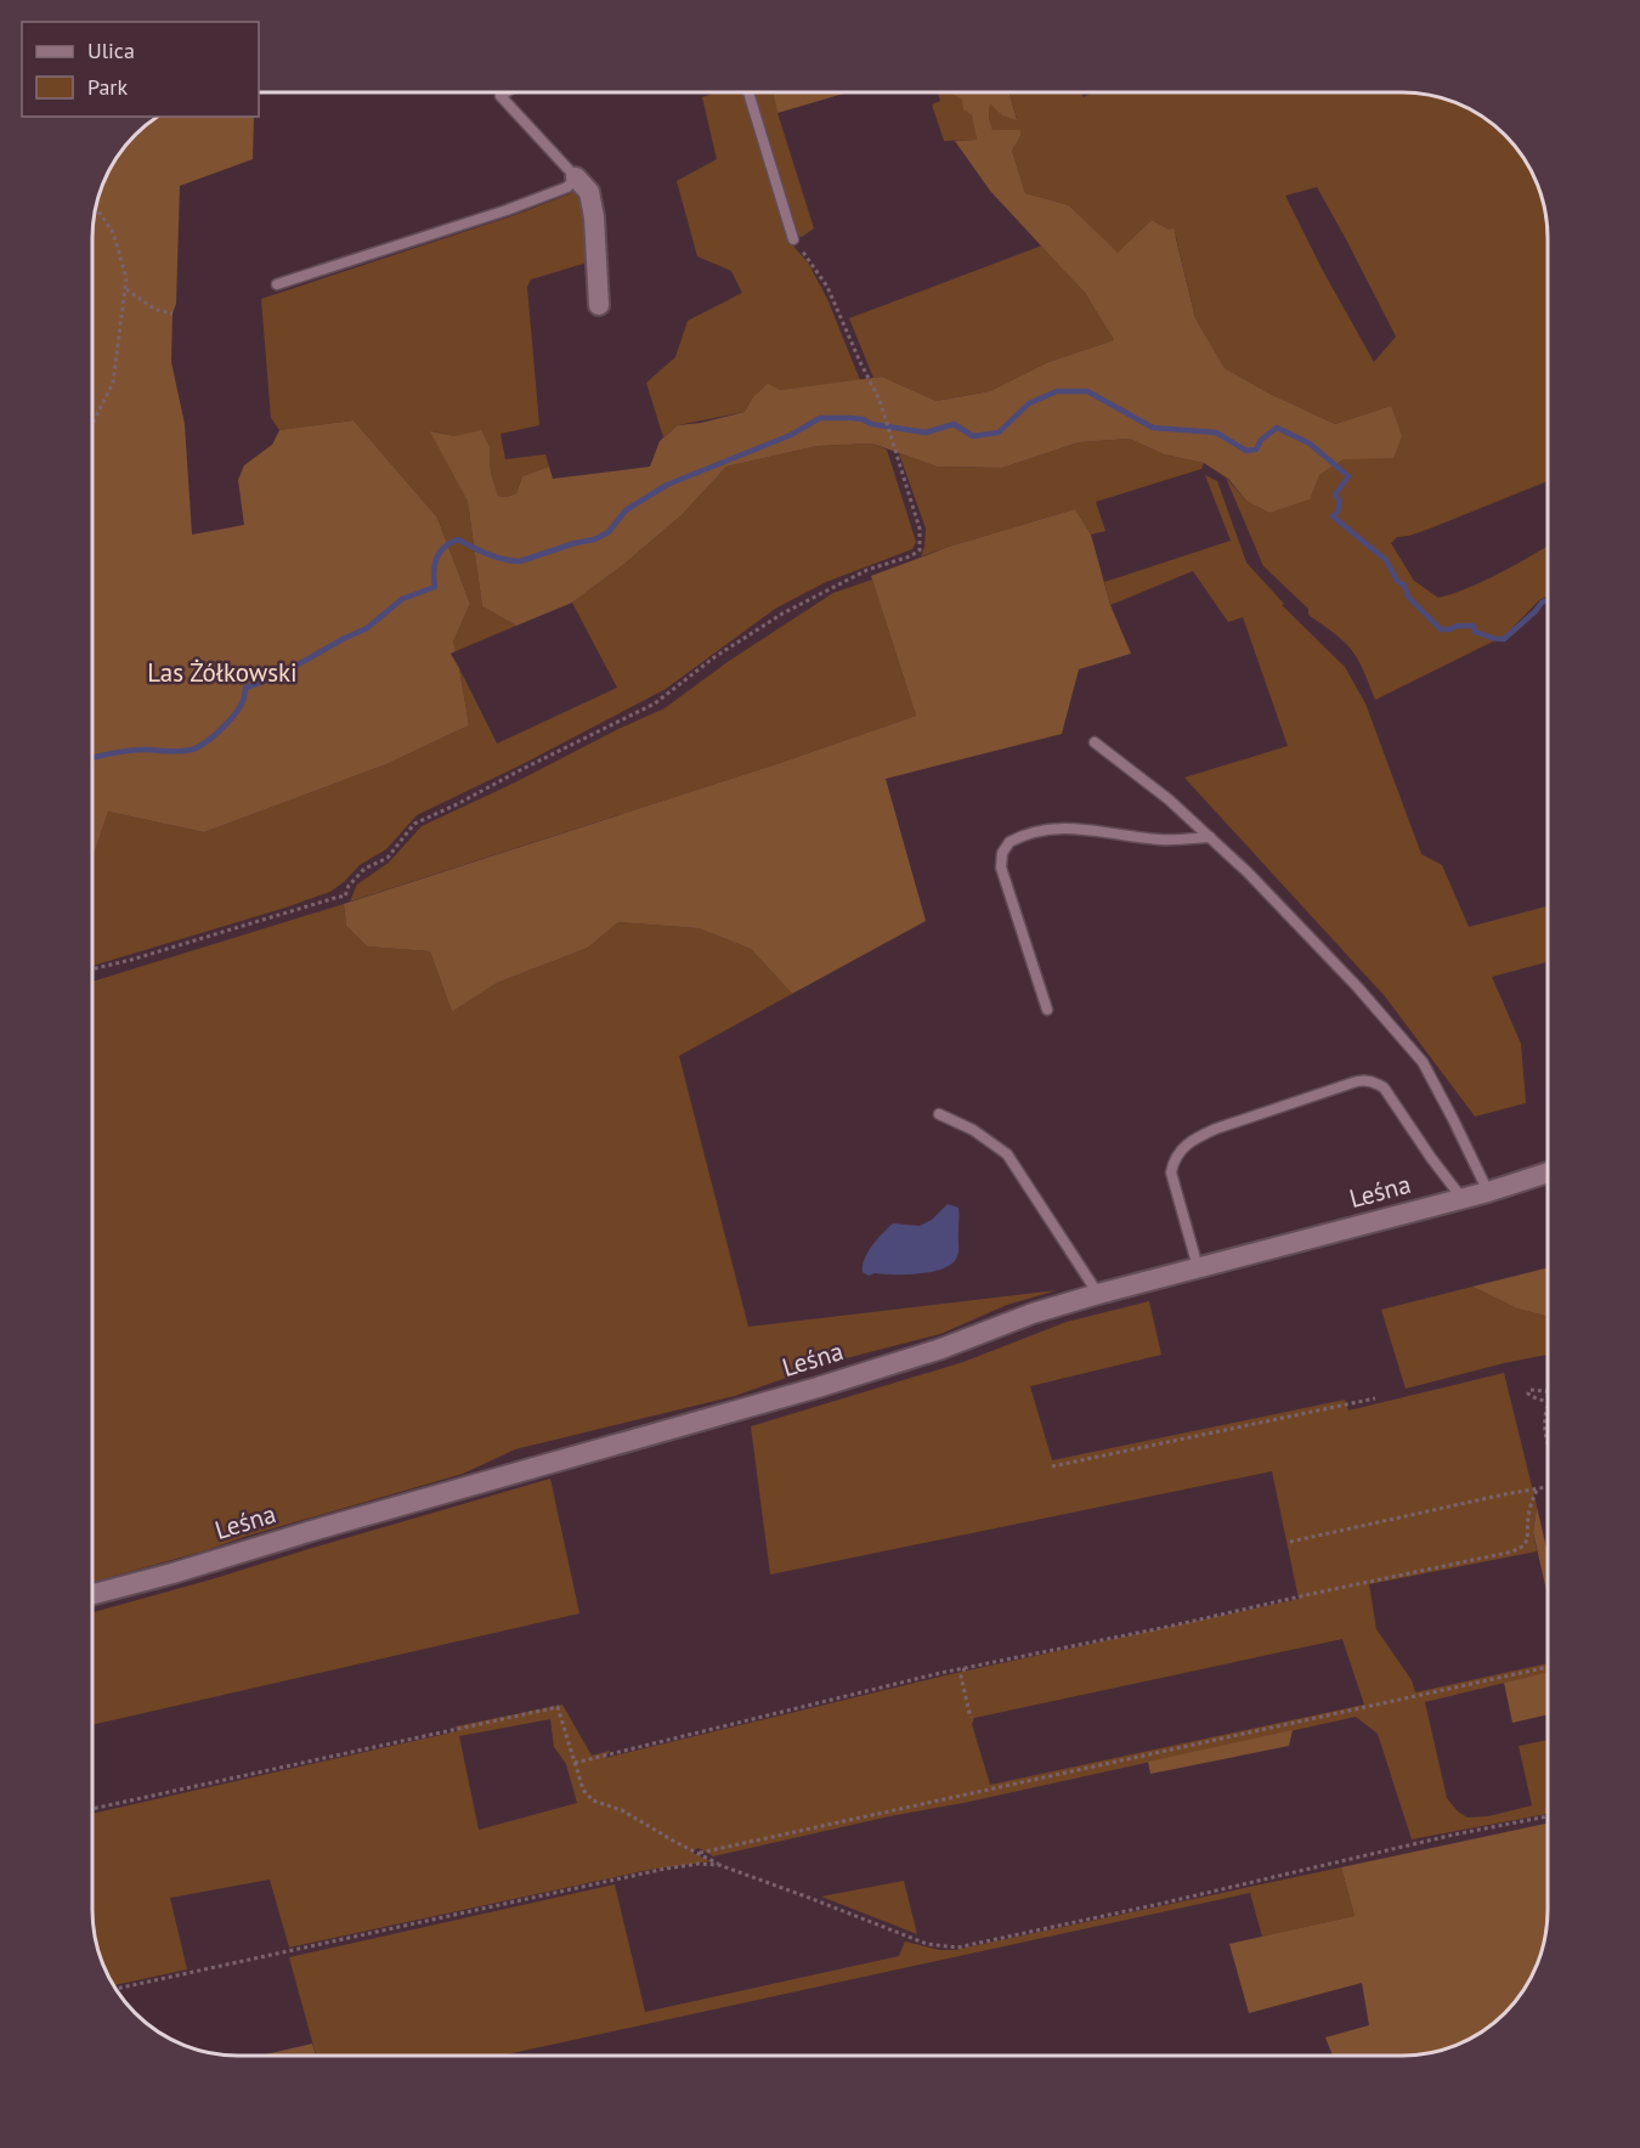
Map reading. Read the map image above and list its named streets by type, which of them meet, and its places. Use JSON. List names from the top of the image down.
{
  "streets": {
    "street": ["Leśna"]
  },
  "parks": ["Las Żółkowski"],
  "legend": ["Ulica", "Park"]
}
